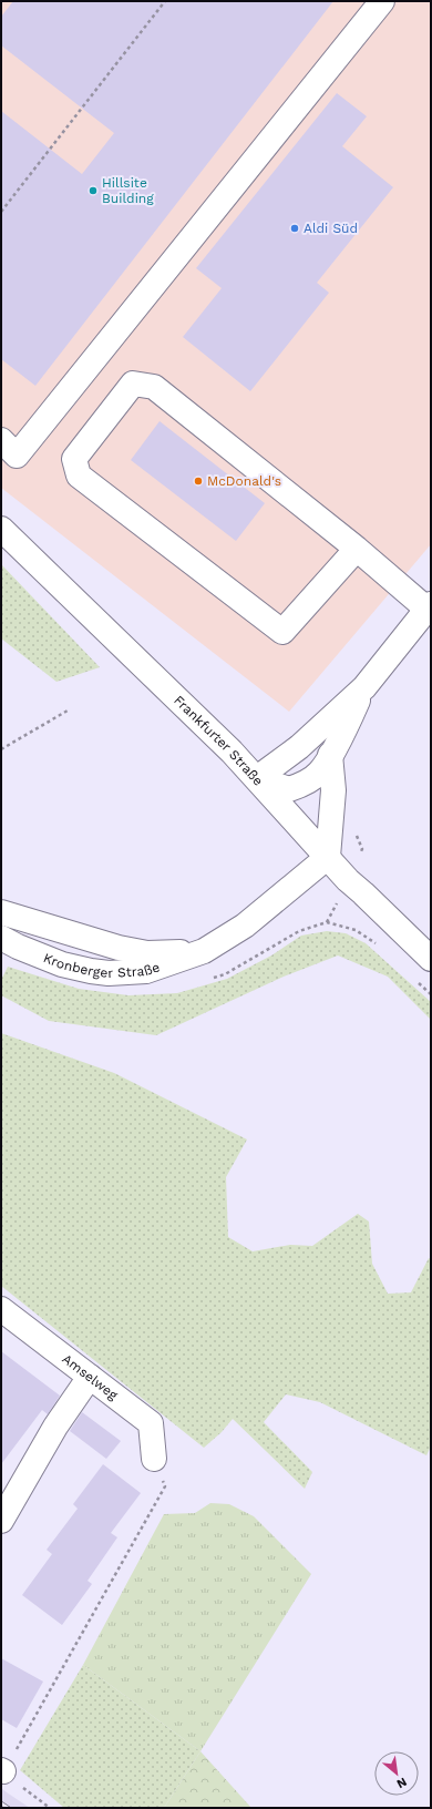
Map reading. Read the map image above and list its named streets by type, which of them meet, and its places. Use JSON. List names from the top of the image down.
{
  "streets": {
    "street": ["Frankfurter Straße", "Kronberger Straße", "Amselweg"]
  },
  "crossings": [
    ["Frankfurter Straße", "Kronberger Straße"]
  ],
  "places": ["Hillsite Building", "Aldi Süd", "McDonald's"],
  "north": "bottom right"
}
